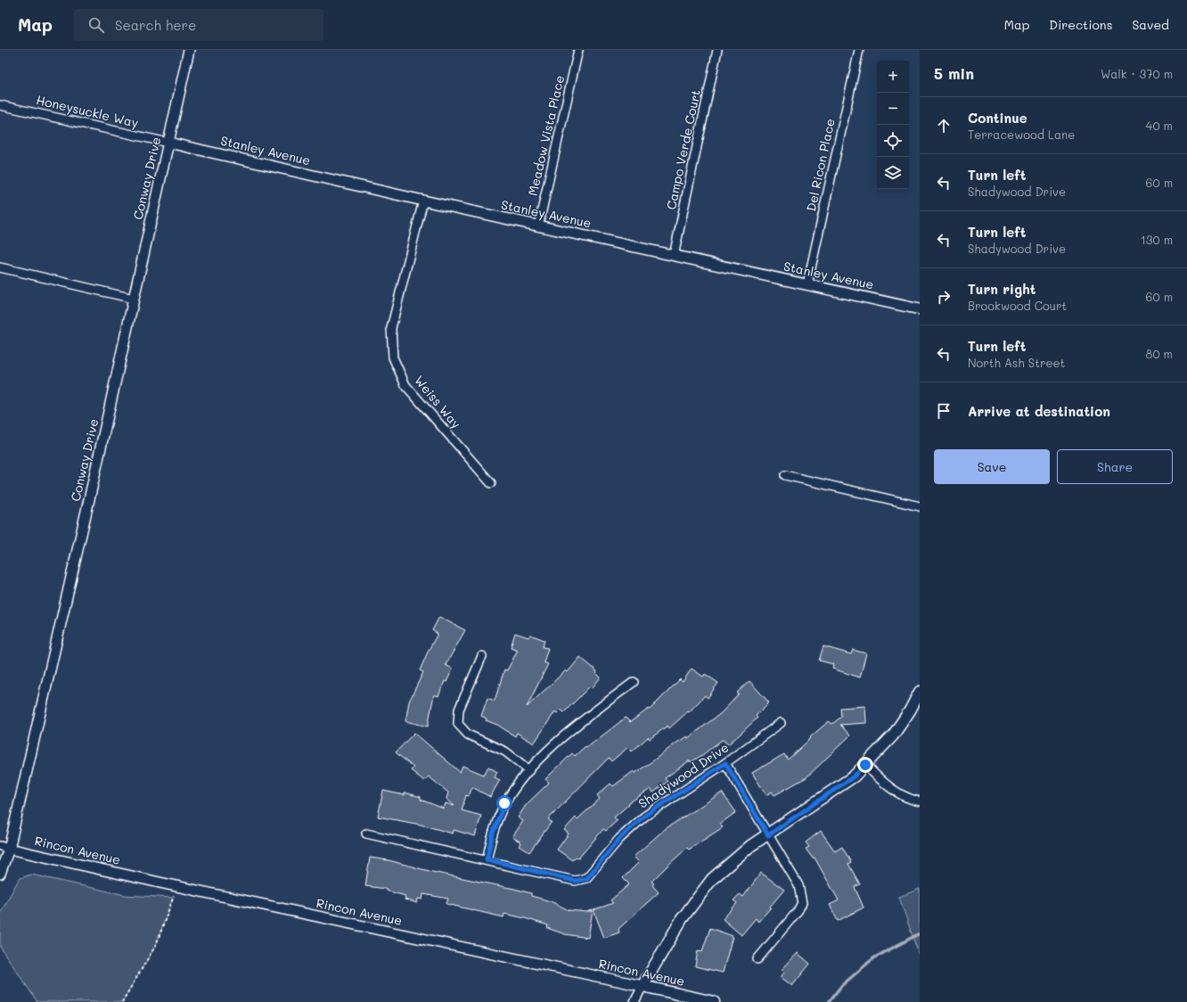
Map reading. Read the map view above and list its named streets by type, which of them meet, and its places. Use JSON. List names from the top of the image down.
{
  "streets": {
    "main road": ["Rincon Avenue"],
    "street": [
      "Honeysuckle Way",
      "Meadow Vista Place",
      "Campo Verde Court",
      "Stanley Avenue",
      "Del Ricon Place",
      "Conway Drive",
      "Weiss Way",
      "Shadywood Drive"
    ]
  },
  "crossings": [
    ["Honeysuckle Way", "Stanley Avenue"],
    ["Honeysuckle Way", "Conway Drive"],
    ["Meadow Vista Place", "Stanley Avenue"],
    ["Campo Verde Court", "Stanley Avenue"],
    ["Stanley Avenue", "Del Ricon Place"],
    ["Stanley Avenue", "Conway Drive"],
    ["Stanley Avenue", "Weiss Way"],
    ["Conway Drive", "Rincon Avenue"]
  ],
  "page": {
    "header": "Map",
    "search": "Search here",
    "nav": ["Map", "Directions", "Saved"],
    "heading": ["5 min", "Walk · 370 m"],
    "map_buttons": ["+", "−"],
    "list": [
      ["Continue", "Terracewood Lane", "40 m"],
      ["Turn left", "Shadywood Drive", "60 m"],
      ["Turn left", "Shadywood Drive", "130 m"],
      ["Turn right", "Brookwood Court", "60 m"],
      ["Turn left", "North Ash Street", "80 m"],
      "Arrive at destination"
    ],
    "buttons": ["Save", "Share"]
  }
}
